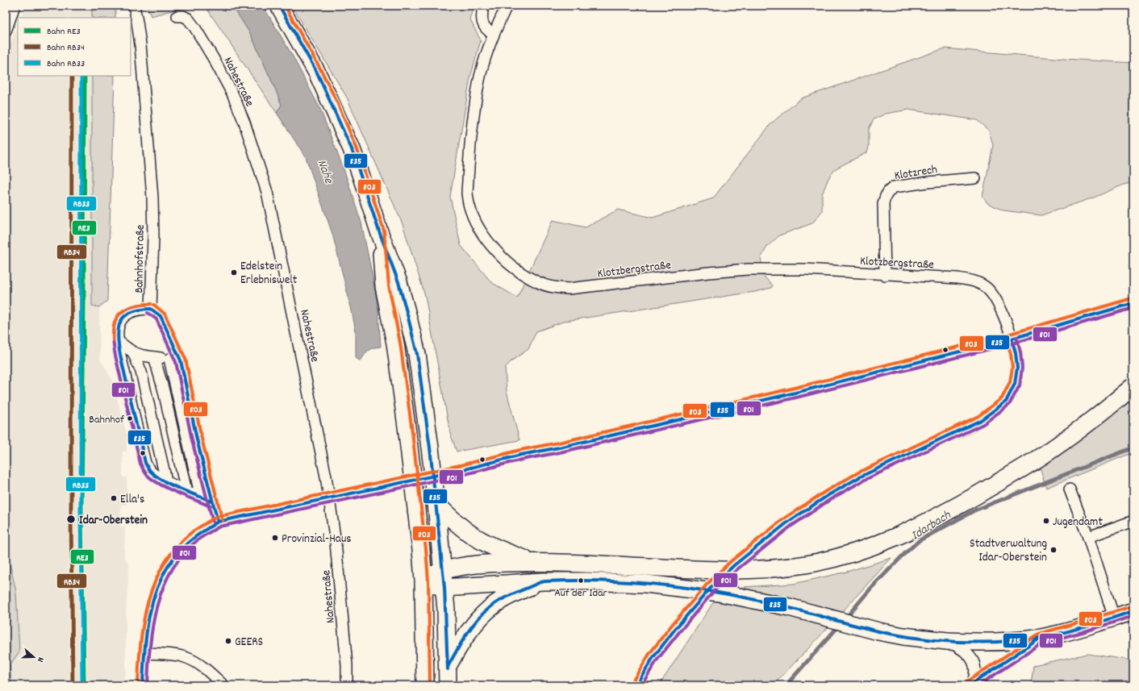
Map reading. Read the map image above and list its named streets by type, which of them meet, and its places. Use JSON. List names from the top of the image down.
{
  "streets": {
    "street": [
      "Nahestraße",
      "Klotzrech",
      "Bahnhofstraße",
      "Klotzbergstraße"
    ]
  },
  "crossings": [
    ["Klotzrech", "Klotzbergstraße"]
  ],
  "water": ["Nahe", "Idarbach"],
  "places": [
    "Edelstein Erlebniswelt",
    "Bahnhof",
    "Ella's",
    "Idar-Oberstein",
    "Jugendamt",
    "Provinzial-Haus",
    "Stadtverwaltung Idar-Oberstein",
    "Auf der Idar",
    "GEERS"
  ],
  "lines": [
    "transit line 835",
    "transit line 803",
    "rail line RE3",
    "rail line RB34",
    "rail line RB33",
    "transit line 801"
  ],
  "legend": ["Bahn RE3", "Bahn RB34", "Bahn RB33"],
  "north": "right"
}
